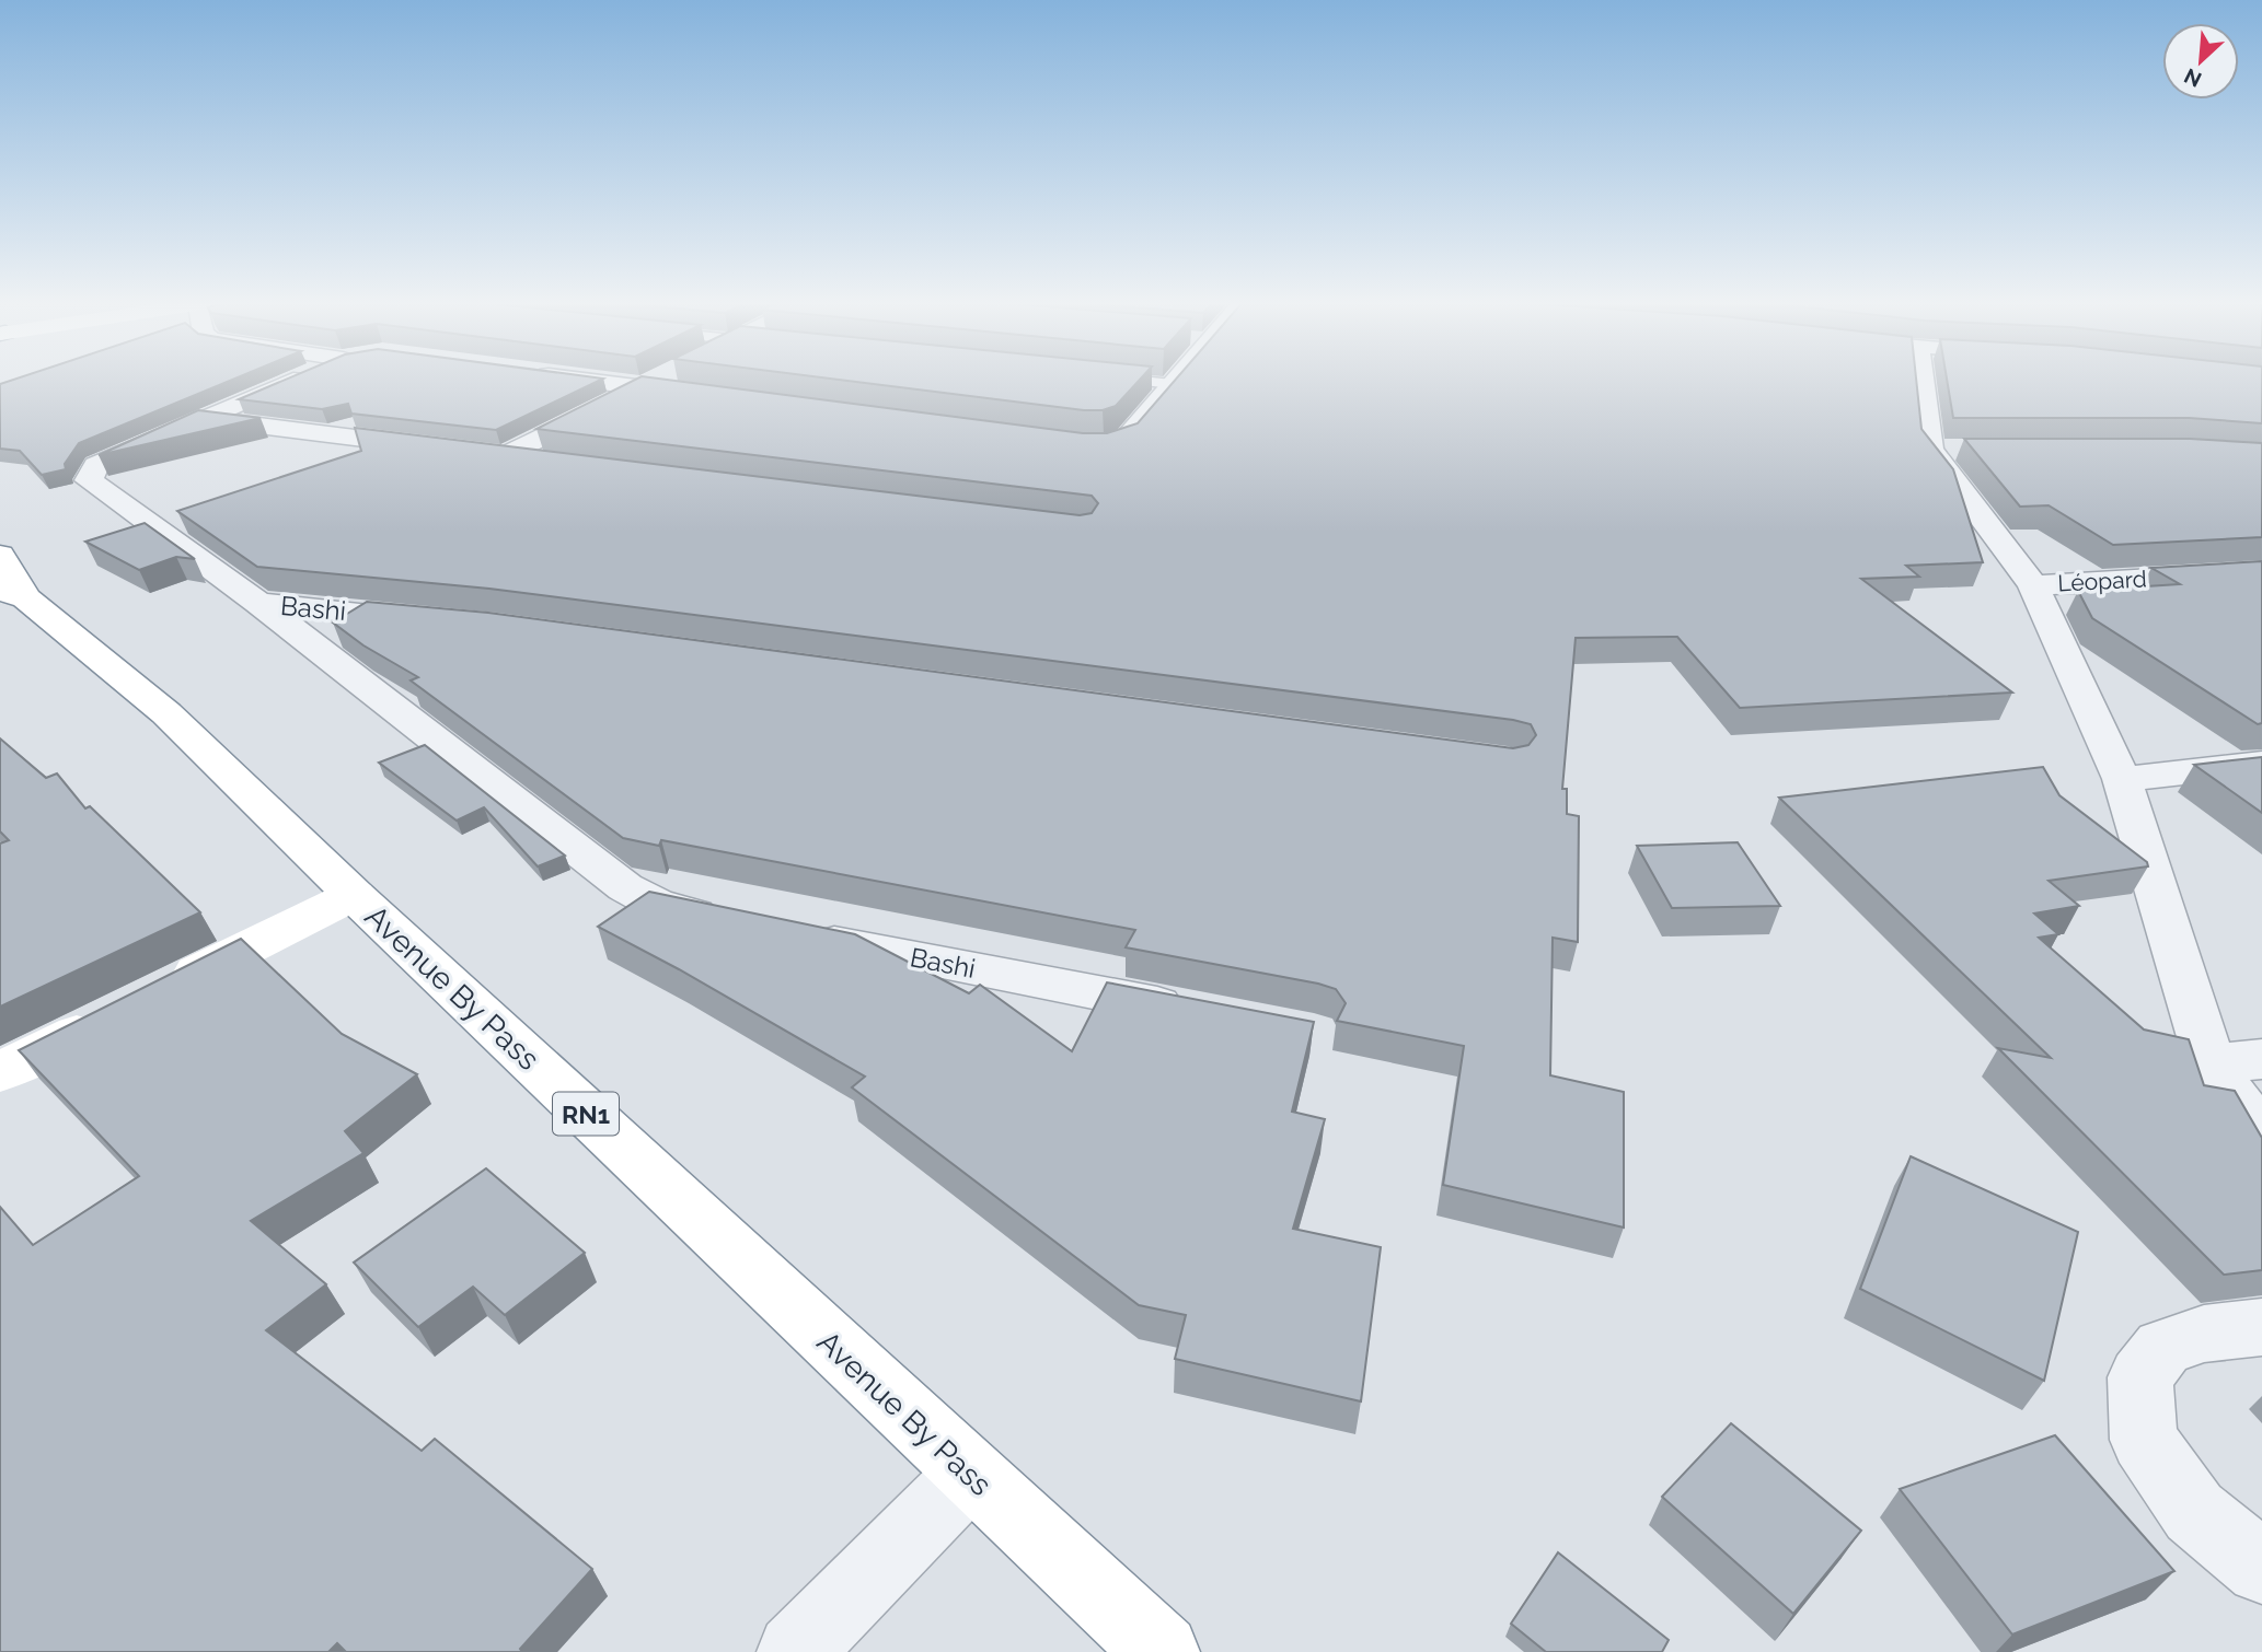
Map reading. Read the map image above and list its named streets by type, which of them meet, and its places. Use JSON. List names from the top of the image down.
{
  "streets": {
    "main road": ["Avenue By Pass", "RN1"],
    "street": ["Léopard", "Bashi"]
  },
  "north": "bottom left"
}
